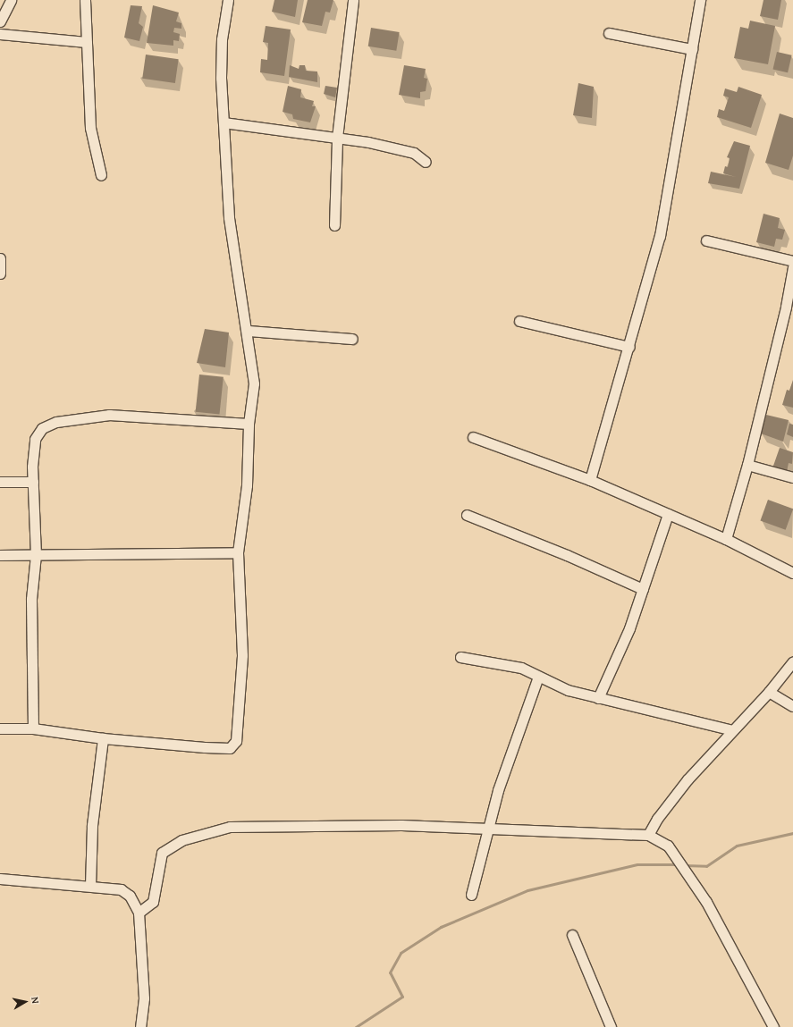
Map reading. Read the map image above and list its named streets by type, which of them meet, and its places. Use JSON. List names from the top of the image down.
{
  "north": "right"
}
